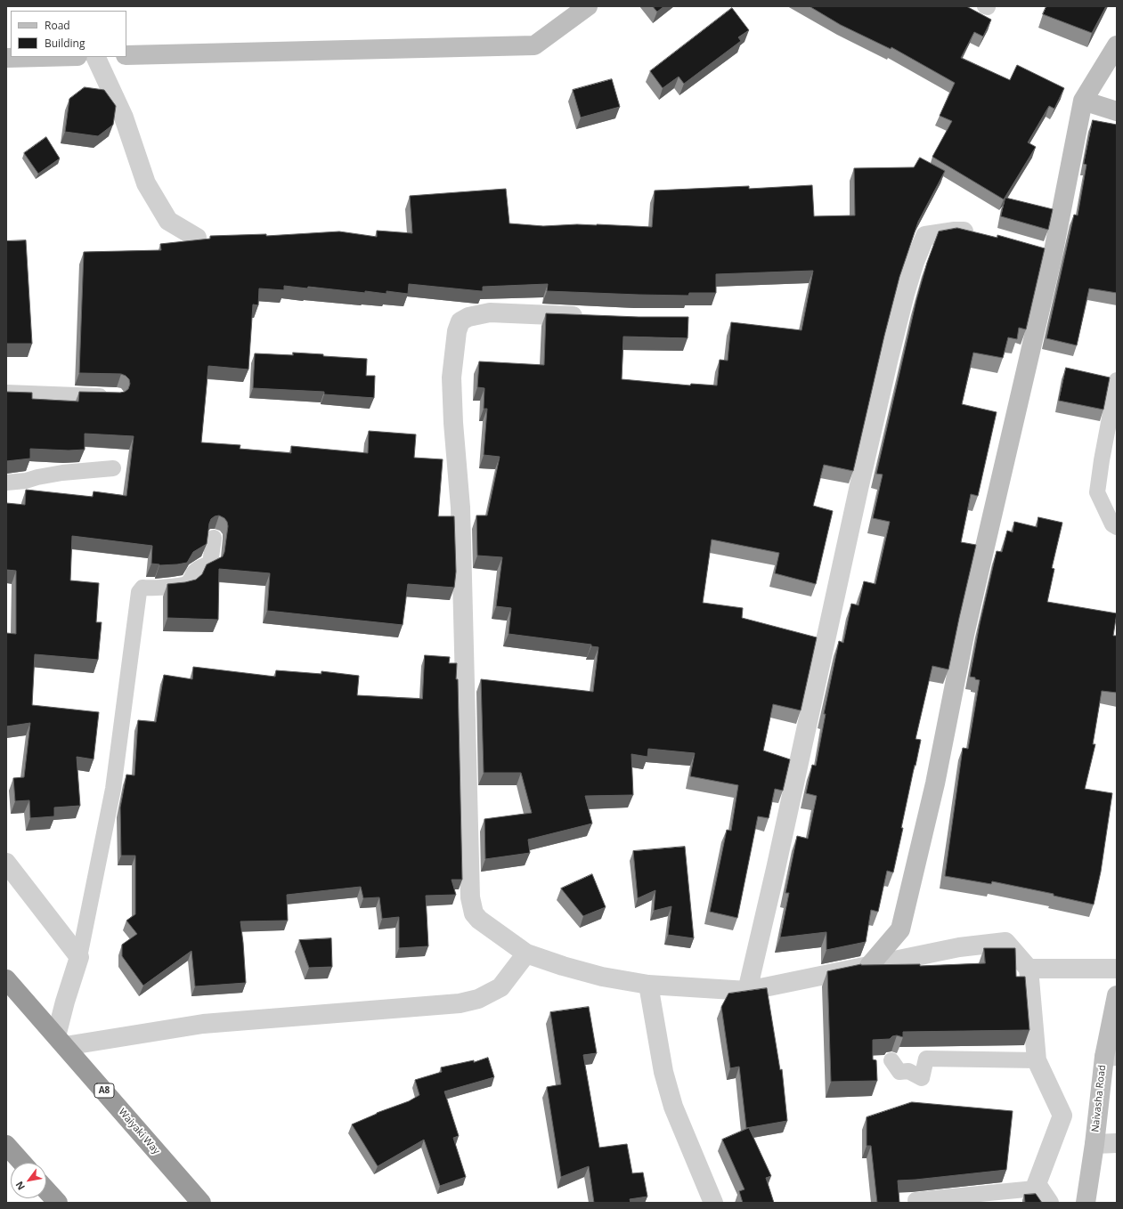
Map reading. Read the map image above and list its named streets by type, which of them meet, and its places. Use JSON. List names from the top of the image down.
{
  "streets": {
    "highway": ["A8", "Waiyaki Way"],
    "street": ["Naivasha Road"]
  },
  "legend": ["Road", "Building"],
  "north": "bottom left"
}
